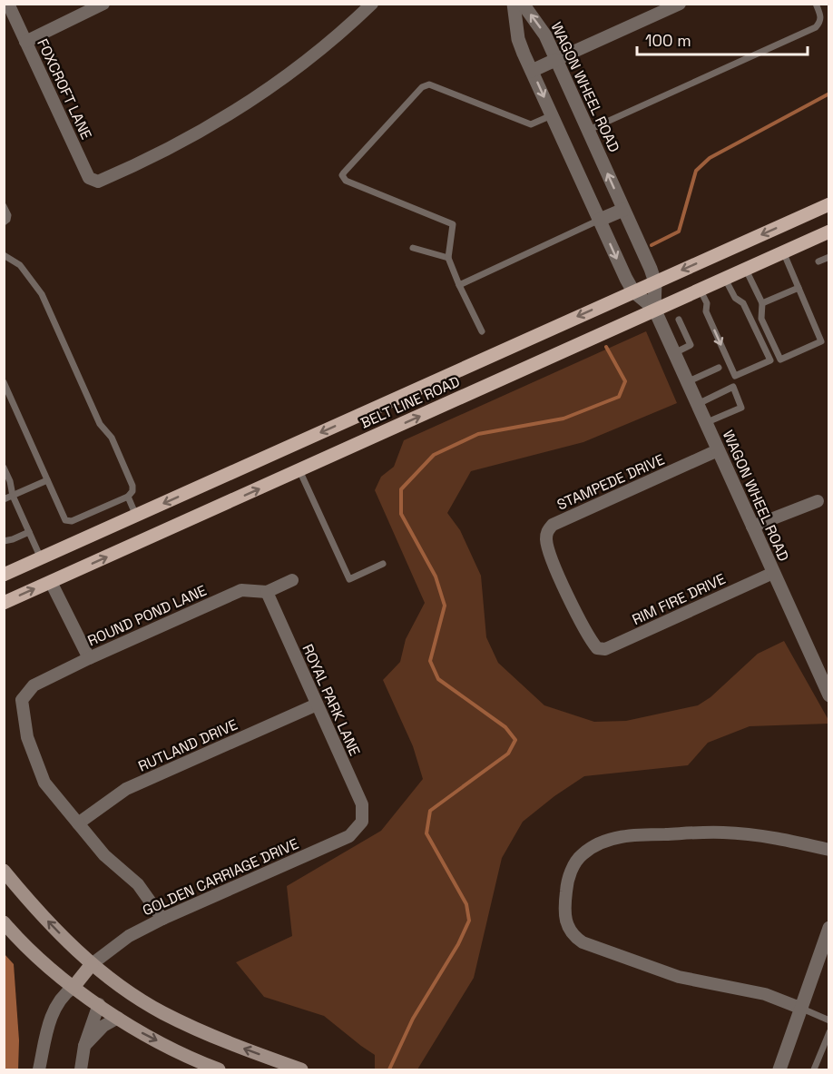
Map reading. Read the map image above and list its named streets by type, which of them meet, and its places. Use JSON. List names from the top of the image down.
{
  "streets": {
    "main road": ["BELT LINE ROAD"],
    "street": [
      "WAGON WHEEL ROAD",
      "FOXCROFT LANE",
      "STAMPEDE DRIVE",
      "RIM FIRE DRIVE",
      "ROUND POND LANE",
      "ROYAL PARK LANE",
      "RUTLAND DRIVE",
      "GOLDEN CARRIAGE DRIVE"
    ]
  },
  "crossings": [
    ["WAGON WHEEL ROAD", "BELT LINE ROAD"],
    ["WAGON WHEEL ROAD", "STAMPEDE DRIVE"],
    ["WAGON WHEEL ROAD", "RIM FIRE DRIVE"],
    ["STAMPEDE DRIVE", "RIM FIRE DRIVE"],
    ["ROUND POND LANE", "ROYAL PARK LANE"],
    ["ROUND POND LANE", "RUTLAND DRIVE"],
    ["ROYAL PARK LANE", "RUTLAND DRIVE"],
    ["ROYAL PARK LANE", "GOLDEN CARRIAGE DRIVE"]
  ],
  "scale_bar": "100 m"
}
